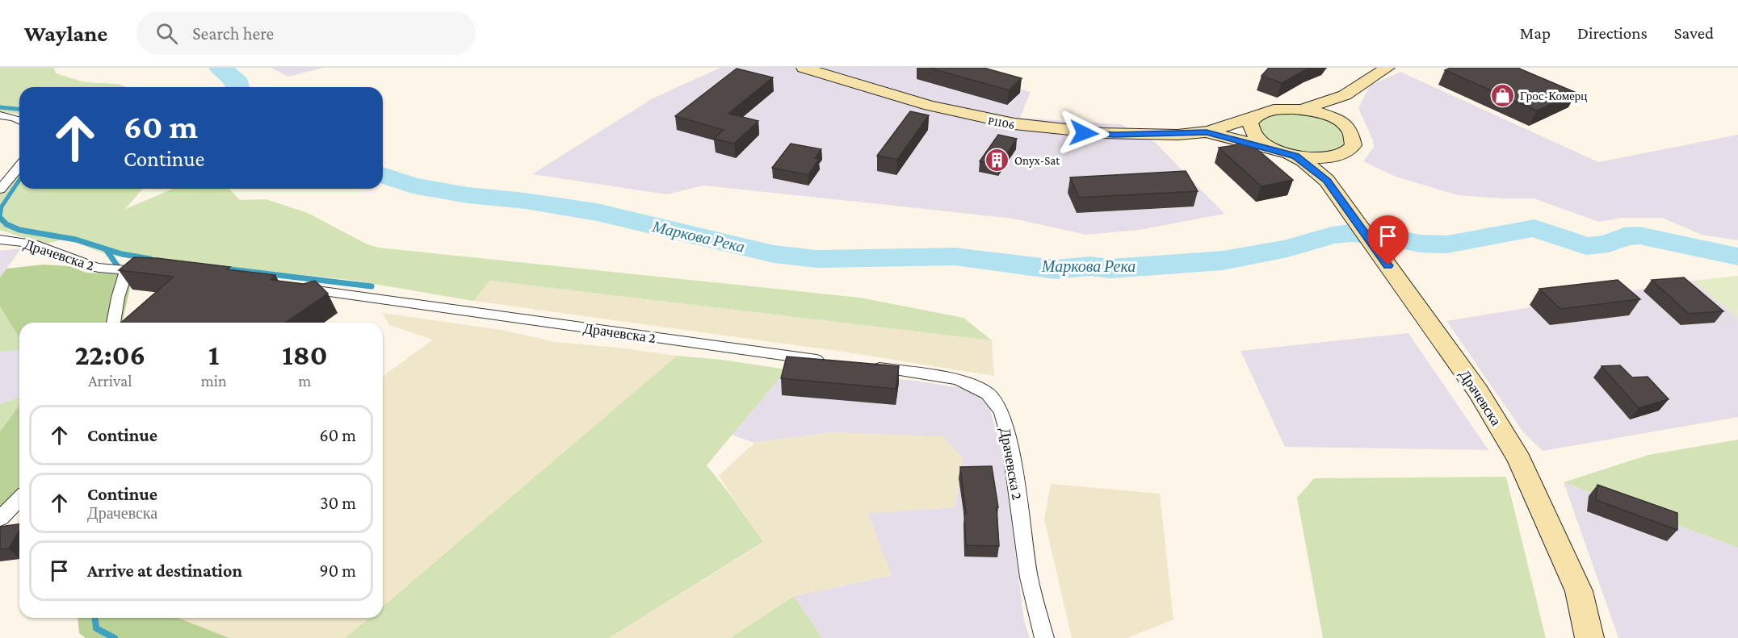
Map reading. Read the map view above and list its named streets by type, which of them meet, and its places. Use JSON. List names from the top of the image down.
{
  "streets": {
    "main road": ["P1106", "Драчевска"],
    "street": ["Драчевска 2"]
  },
  "water": ["Маркова Река"],
  "places": {
    "shop": ["Грос-Комерц"],
    "building": ["Onyx-Sat"]
  },
  "page": {
    "header": "Waylane",
    "search": "Search here",
    "nav": ["Map", "Directions", "Saved"],
    "turn": ["60 m", "Continue"],
    "eta": [
      "22:06",
      "Arrival",
      "1",
      "min",
      "180",
      "m"
    ],
    "list": [
      {
        "name": "Continue",
        "value": "60 m"
      },
      {
        "name": "Continue",
        "note": "Драчевска",
        "value": "30 m"
      },
      {
        "name": "Arrive at destination",
        "value": "90 m"
      }
    ]
  }
}
